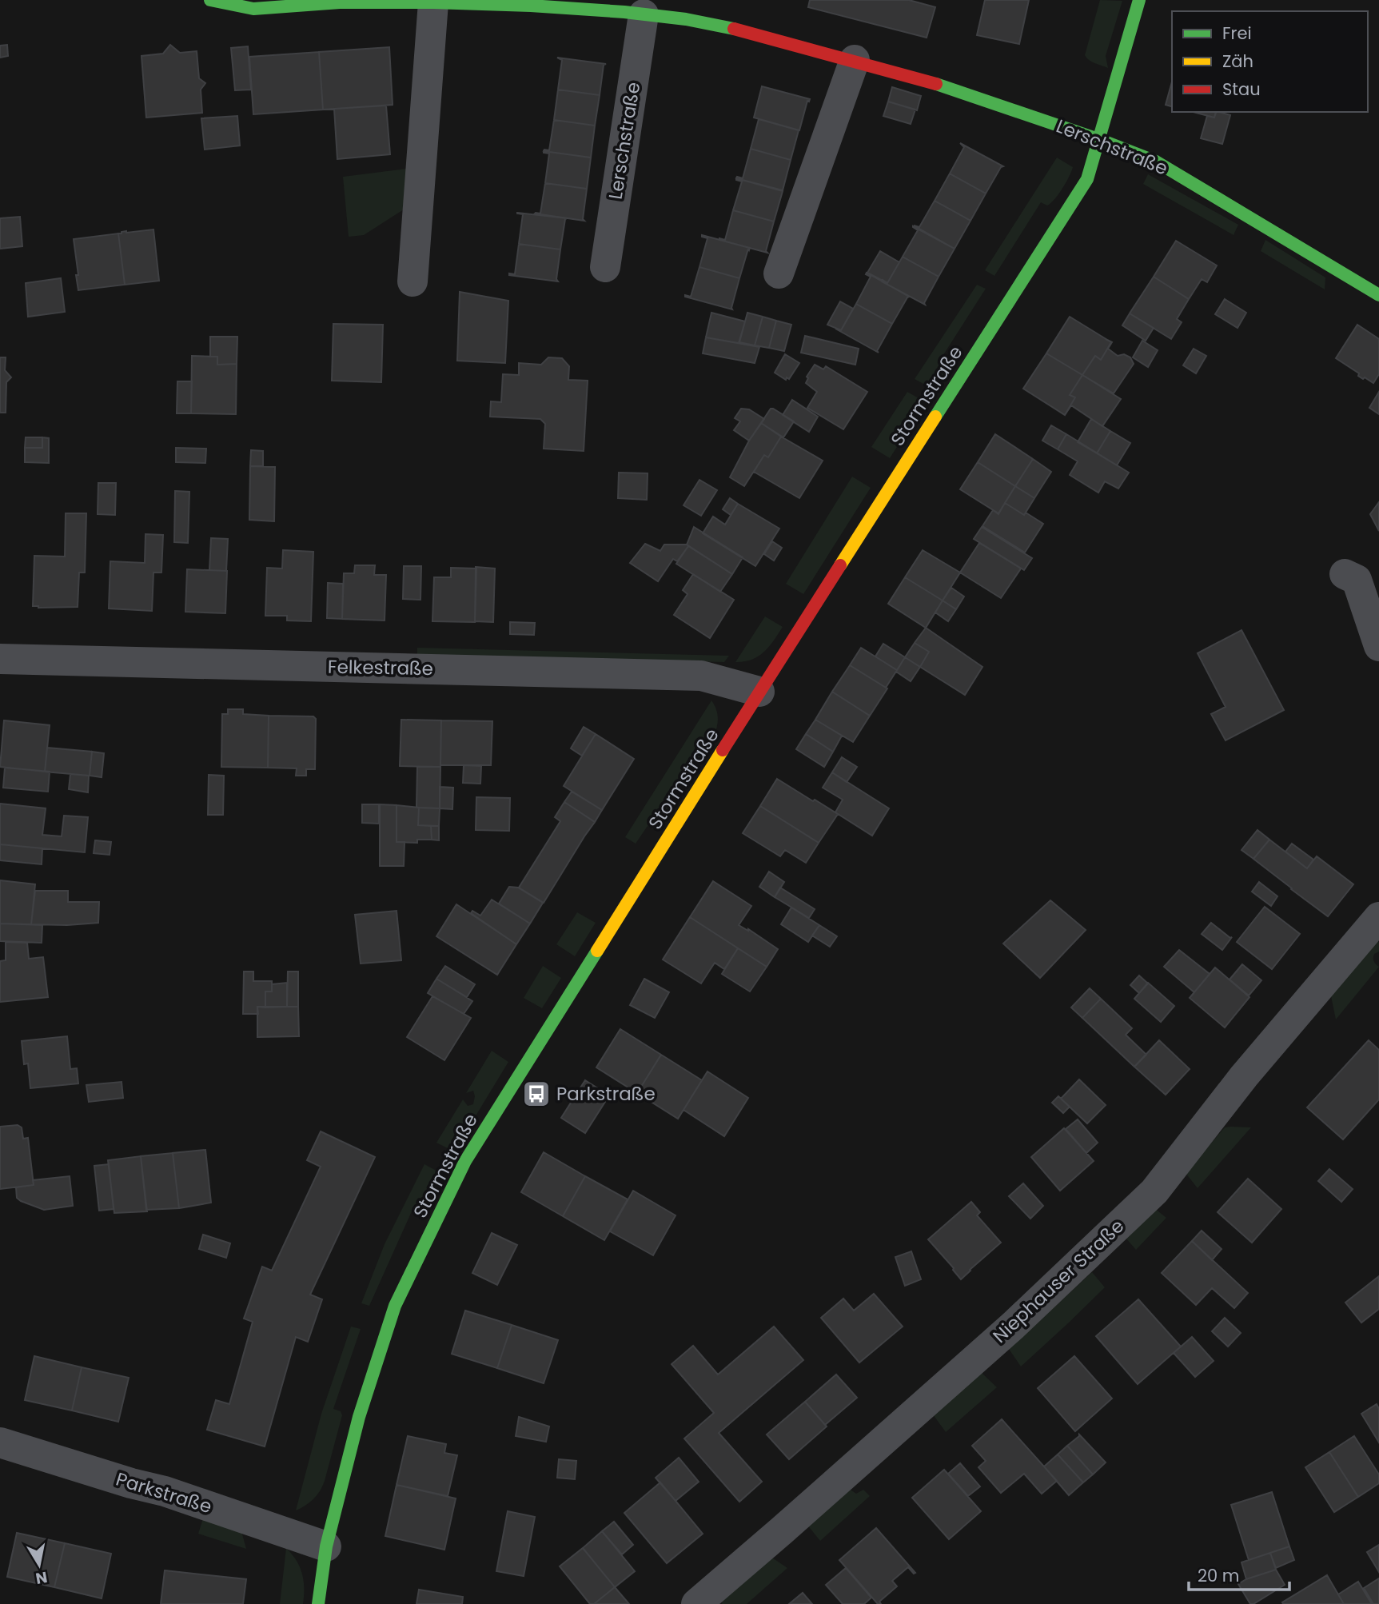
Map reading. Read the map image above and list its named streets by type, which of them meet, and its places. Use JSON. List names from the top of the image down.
{
  "streets": {
    "street": [
      "Lerschstraße",
      "Stormstraße",
      "Felkestraße",
      "Niephauser Straße",
      "Parkstraße"
    ]
  },
  "crossings": [
    ["Lerschstraße", "Stormstraße"],
    ["Stormstraße", "Felkestraße"],
    ["Stormstraße", "Parkstraße"]
  ],
  "places": {
    "bus stop": ["Parkstraße"]
  },
  "legend": ["Frei", "Zäh", "Stau"],
  "scale_bar": "20 m",
  "north": "bottom"
}
